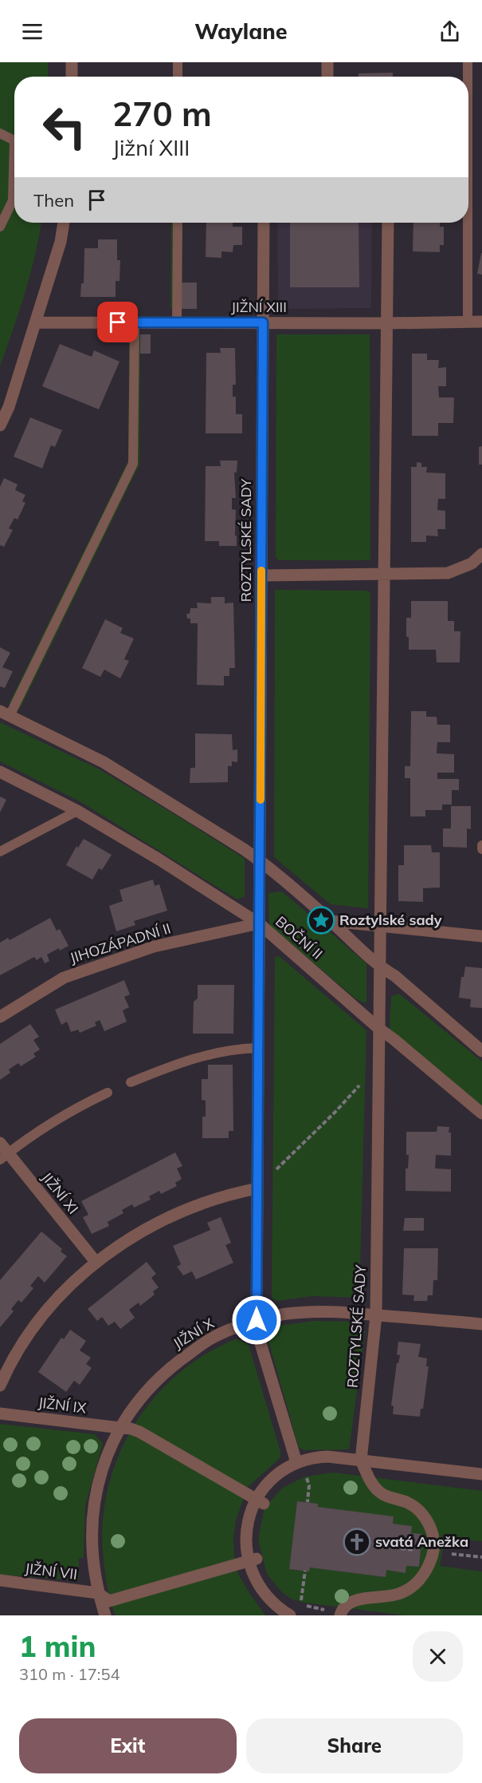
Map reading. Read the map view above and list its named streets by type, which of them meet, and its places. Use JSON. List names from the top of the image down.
{
  "streets": {
    "street": [
      "JIŽNÍ XIII",
      "ROZTYLSKÉ SADY",
      "BOČNÍ II",
      "JIHOZÁPADNÍ II",
      "JIŽNÍ XI",
      "JIŽNÍ X",
      "JIŽNÍ IX",
      "JIŽNÍ VII"
    ]
  },
  "crossings": [
    ["JIŽNÍ XIII", "ROZTYLSKÉ SADY"],
    ["ROZTYLSKÉ SADY", "BOČNÍ II"],
    ["ROZTYLSKÉ SADY", "JIHOZÁPADNÍ II"],
    ["ROZTYLSKÉ SADY", "JIŽNÍ X"],
    ["BOČNÍ II", "JIHOZÁPADNÍ II"],
    ["JIŽNÍ X", "JIŽNÍ IX"],
    ["JIŽNÍ X", "JIŽNÍ VII"]
  ],
  "places": {
    "place": ["Roztylské sady"],
    "church": ["svatá Anežka"]
  },
  "page": {
    "header": "Waylane",
    "turn": ["270 m", "Jižní XIII"],
    "then": "Then",
    "heading": ["1 min", "310 m · 17:54"],
    "buttons": ["Exit", "Share"]
  }
}
